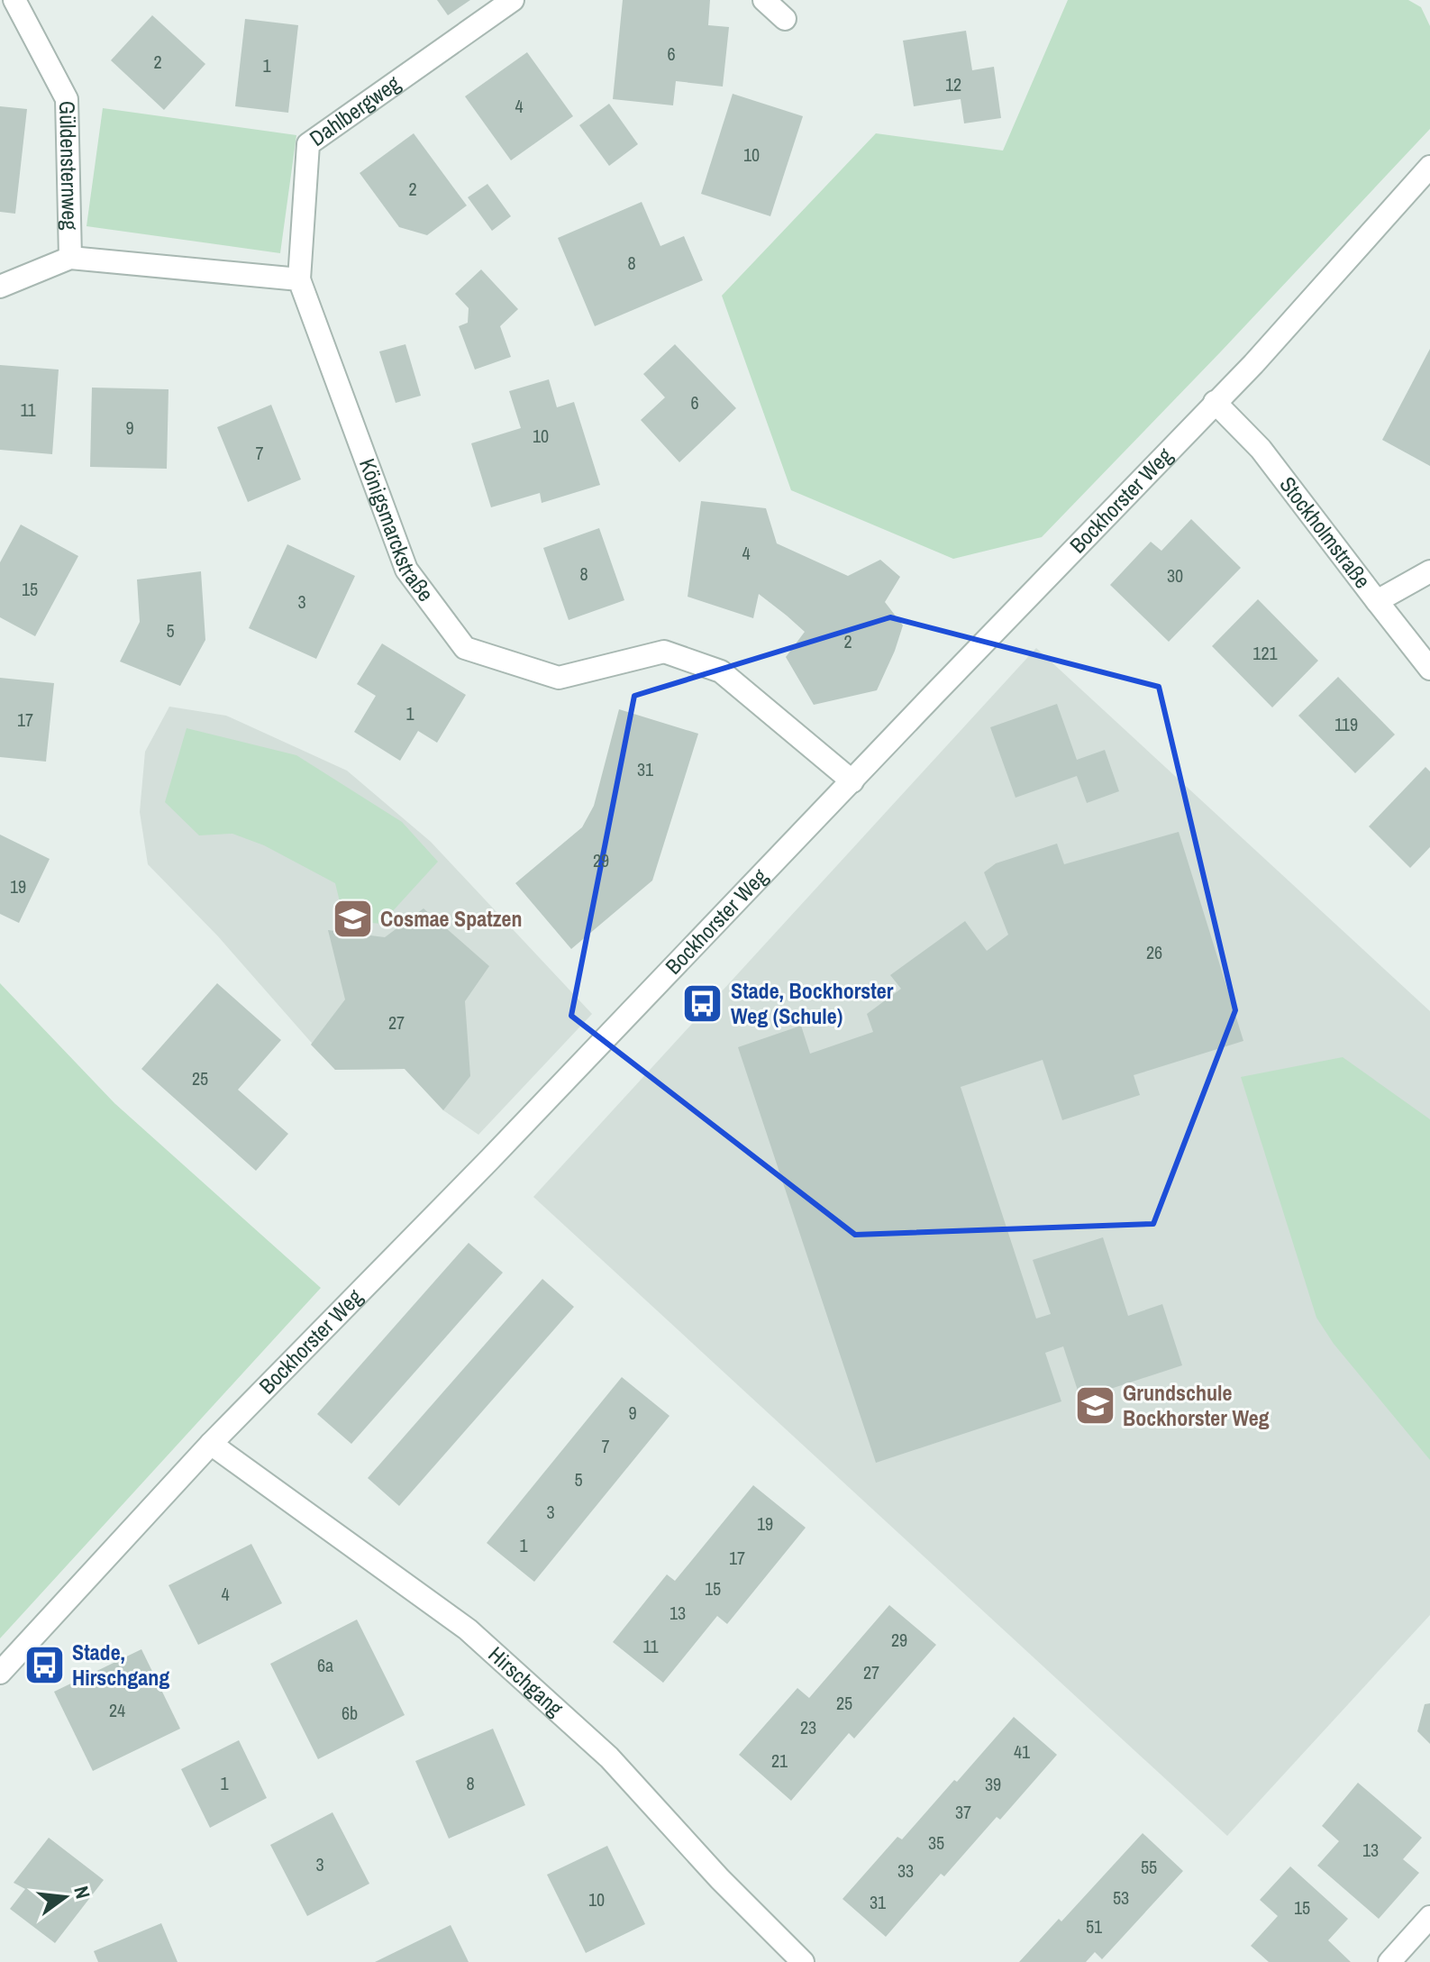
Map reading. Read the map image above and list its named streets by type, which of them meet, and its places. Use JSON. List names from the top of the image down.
{
  "streets": {
    "street": [
      "Dahlbergweg",
      "Güldensternweg",
      "Bockhorster Weg",
      "Königsmarckstraße",
      "Stockholmstraße",
      "Hirschgang"
    ]
  },
  "crossings": [
    ["Dahlbergweg", "Königsmarckstraße"],
    ["Bockhorster Weg", "Königsmarckstraße"],
    ["Bockhorster Weg", "Stockholmstraße"],
    ["Bockhorster Weg", "Hirschgang"]
  ],
  "places": {
    "school or university": ["Cosmae Spatzen", "Grundschule Bockhorster Weg"],
    "bus stop": ["Stade, Bockhorster Weg (Schule)", "Stade, Hirschgang"]
  },
  "house_numbers": [
    "6",
    "2",
    "1",
    "12",
    "4",
    "10",
    "2",
    "8",
    "6",
    "11",
    "9",
    "10",
    "7",
    "4",
    "8",
    "30",
    "15",
    "3",
    "5",
    "2",
    "121",
    "1",
    "17",
    "119",
    "31",
    "29",
    "19",
    "26",
    "27",
    "25",
    "9",
    "7",
    "5",
    "3",
    "19",
    "1",
    "17",
    "15",
    "4",
    "13",
    "29",
    "11",
    "6a",
    "27",
    "25",
    "24",
    "6b",
    "23",
    "41",
    "21",
    "1",
    "8",
    "39",
    "37",
    "35",
    "13",
    "3",
    "55",
    "33",
    "53",
    "10",
    "31",
    "15",
    "51"
  ],
  "north": "right"
}
